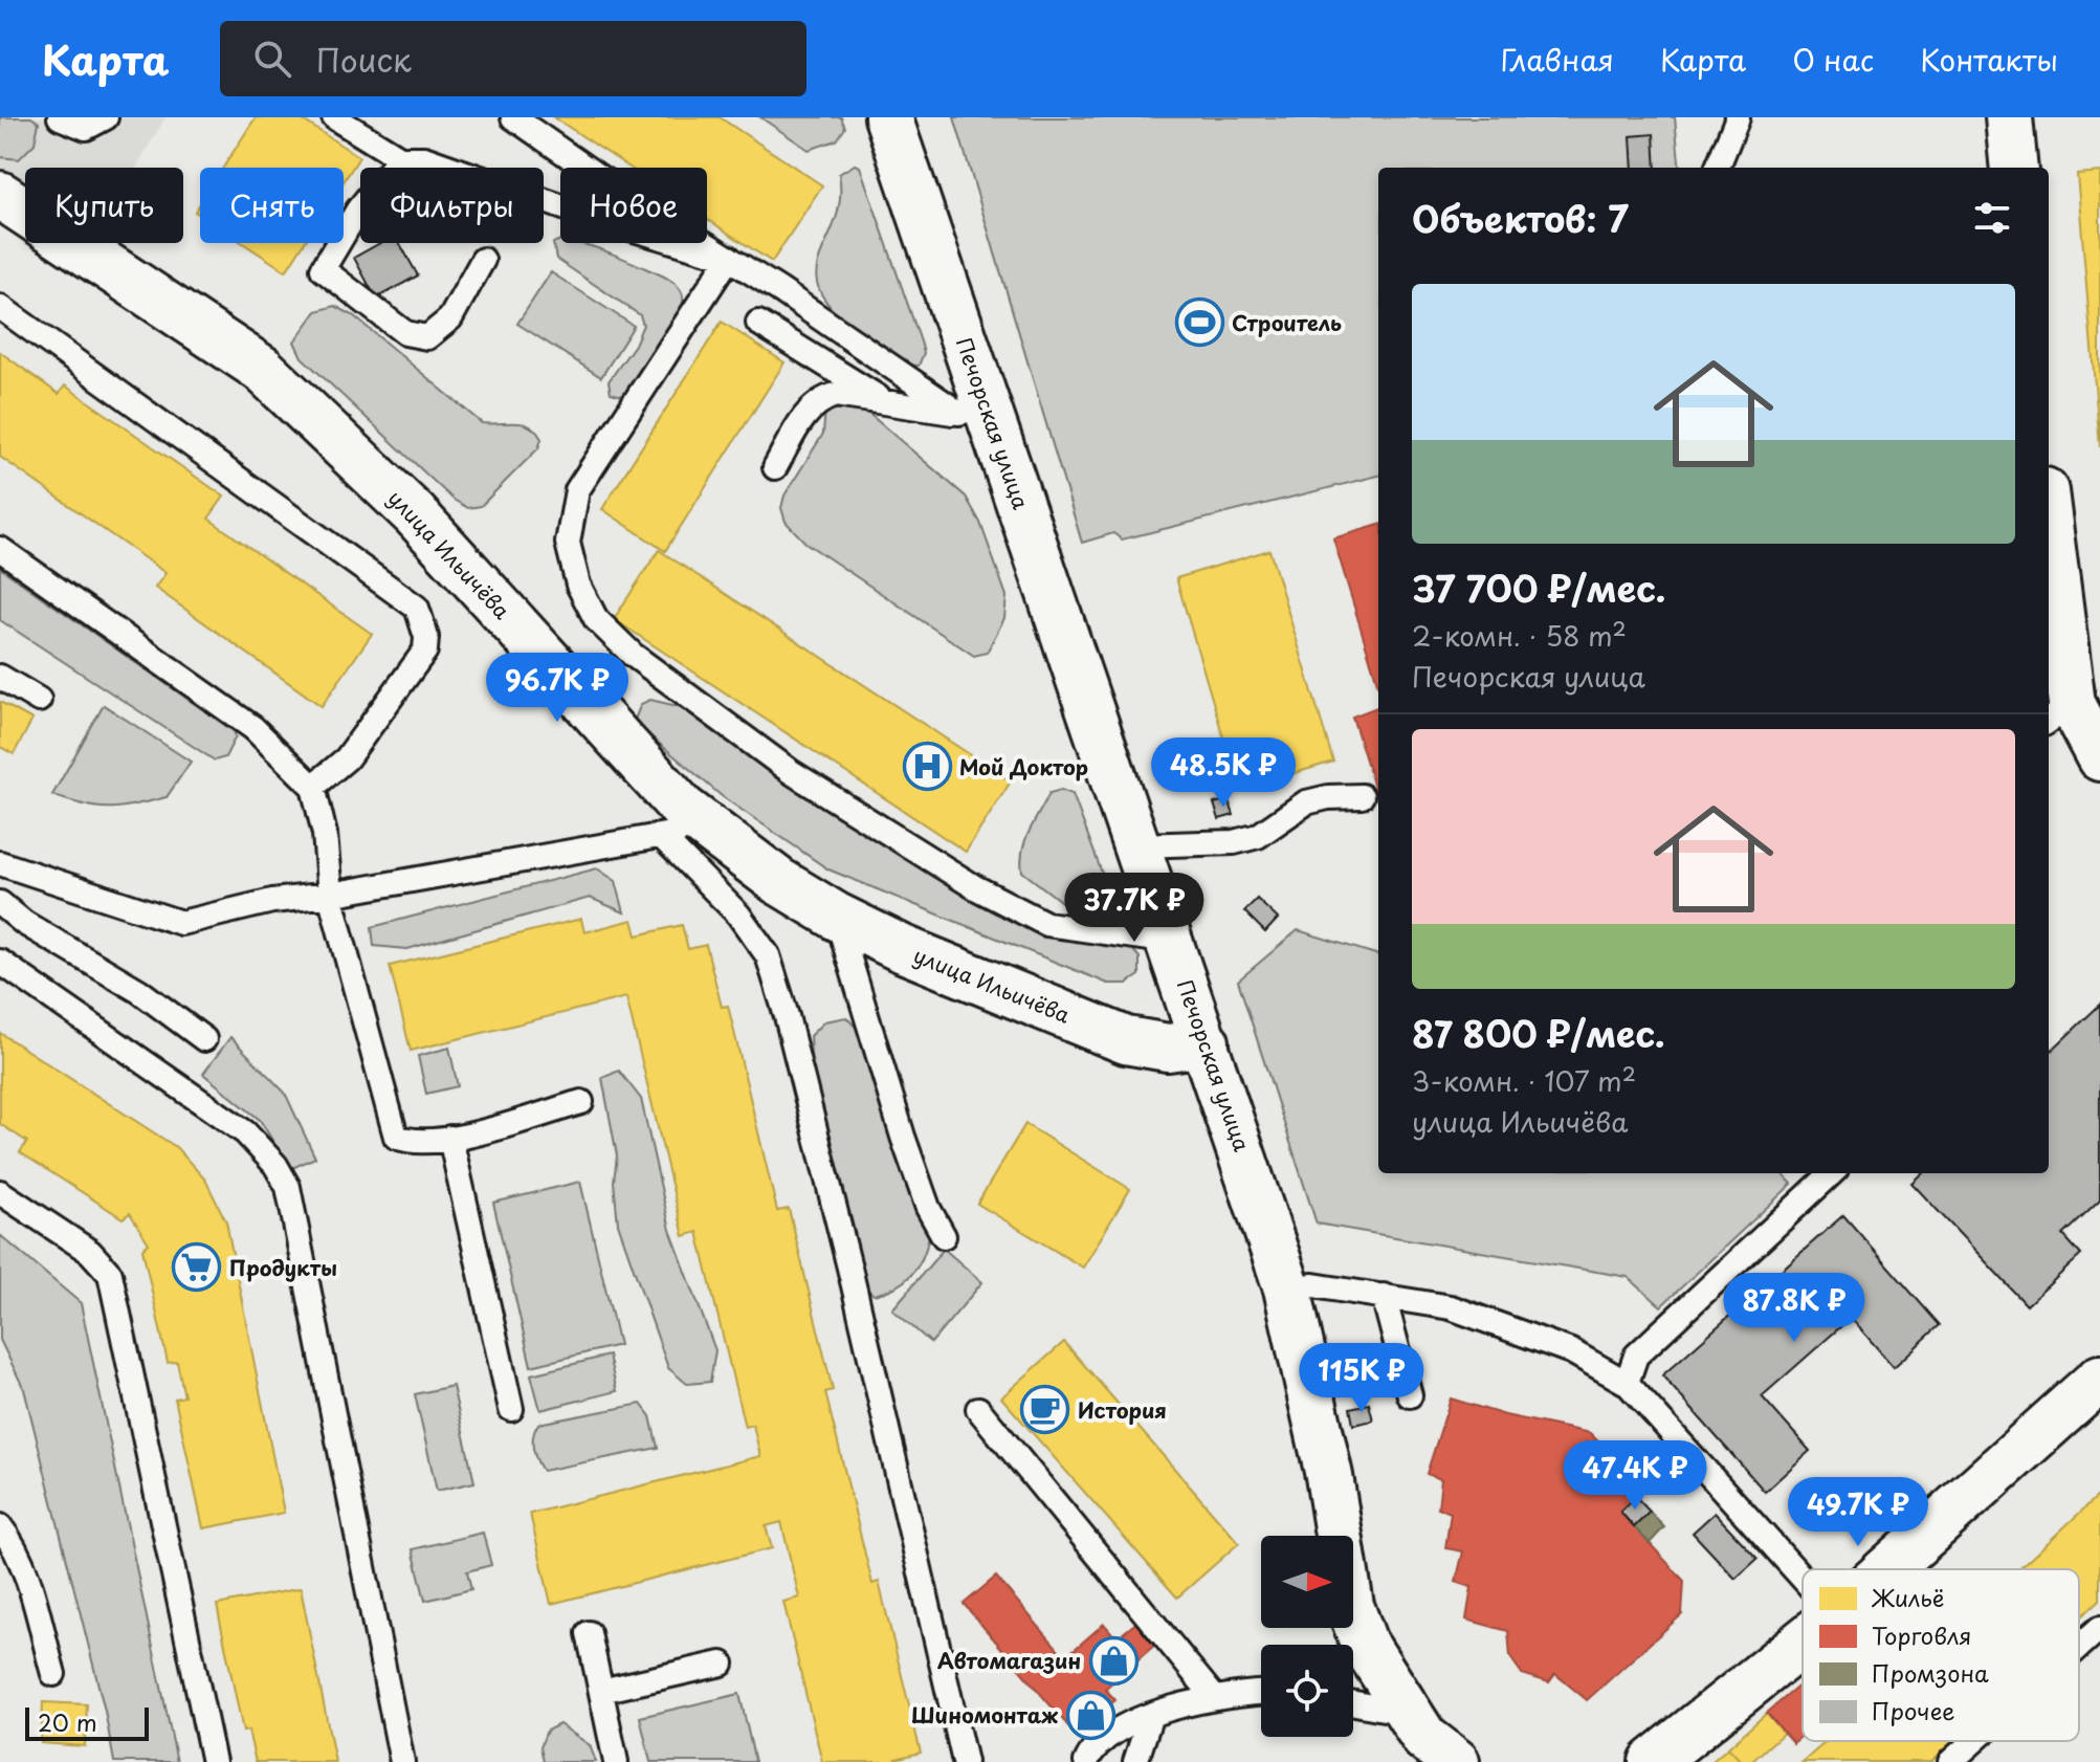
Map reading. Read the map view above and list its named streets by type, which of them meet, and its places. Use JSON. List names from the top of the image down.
{
  "streets": {
    "street": ["Печорская улица", "улица Ильичёва"]
  },
  "crossings": [
    ["Печорская улица", "улица Ильичёва"]
  ],
  "places": {
    "sports": ["Строитель"],
    "hospital": ["Мой Доктор"],
    "supermarket": ["Продукты"],
    "cafe": ["История"],
    "shop": ["Автомагазин", "Шиномонтаж"]
  },
  "legend": [
    "Жильё",
    "Торговля",
    "Промзона",
    "Прочее"
  ],
  "scale_bar": "20 m",
  "north": "right",
  "page": {
    "header": "Карта",
    "search": "Поиск",
    "nav": [
      "Главная",
      "Карта",
      "О нас",
      "Контакты"
    ],
    "chip": [
      "Купить",
      "Снять",
      "Фильтры",
      "Новое"
    ],
    "heading": "Объектов: 7",
    "list": [
      {
        "name": "37 700 ₽/мес.",
        "note": "2-комн. · 58 m² · Печорская улица"
      },
      {
        "name": "87 800 ₽/мес.",
        "note": "3-комн. · 107 m² · улица Ильичёва"
      }
    ],
    "price": [
      "96.7K ₽",
      "48.5K ₽",
      "37.7K ₽",
      "87.8K ₽",
      "115K ₽",
      "47.4K ₽",
      "49.7K ₽"
    ],
    "scale": "20 m"
  }
}
